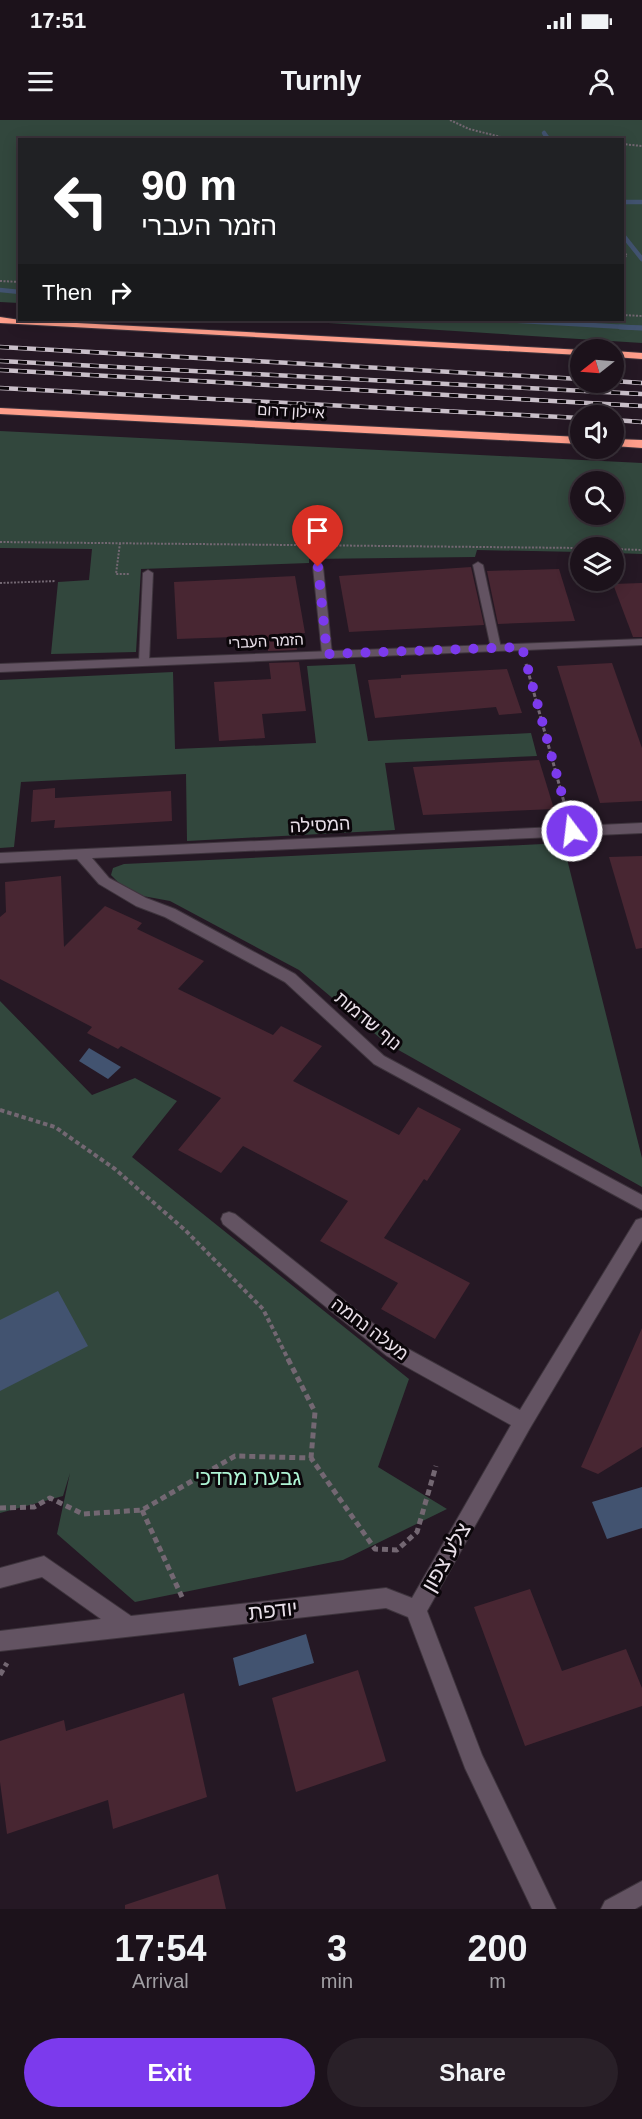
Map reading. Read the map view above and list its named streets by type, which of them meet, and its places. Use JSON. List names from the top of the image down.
{
  "streets": {
    "highway": ["איילון דרום"],
    "street": [
      "הזמר העברי",
      "המסילה",
      "נוף שדמות",
      "מעלה נחמה",
      "צלע צפון",
      "יודפת"
    ]
  },
  "crossings": [
    ["המסילה", "נוף שדמות"],
    ["מעלה נחמה", "צלע צפון"],
    ["צלע צפון", "יודפת"]
  ],
  "parks": ["גבעת מרדכי"],
  "north": "left",
  "page": {
    "status": "17:51",
    "header": "Turnly",
    "turn": ["90 m", "הזמר העברי"],
    "then": "Then",
    "eta": [
      "17:54",
      "Arrival",
      "3",
      "min",
      "200",
      "m"
    ],
    "buttons": ["Exit", "Share"]
  }
}
